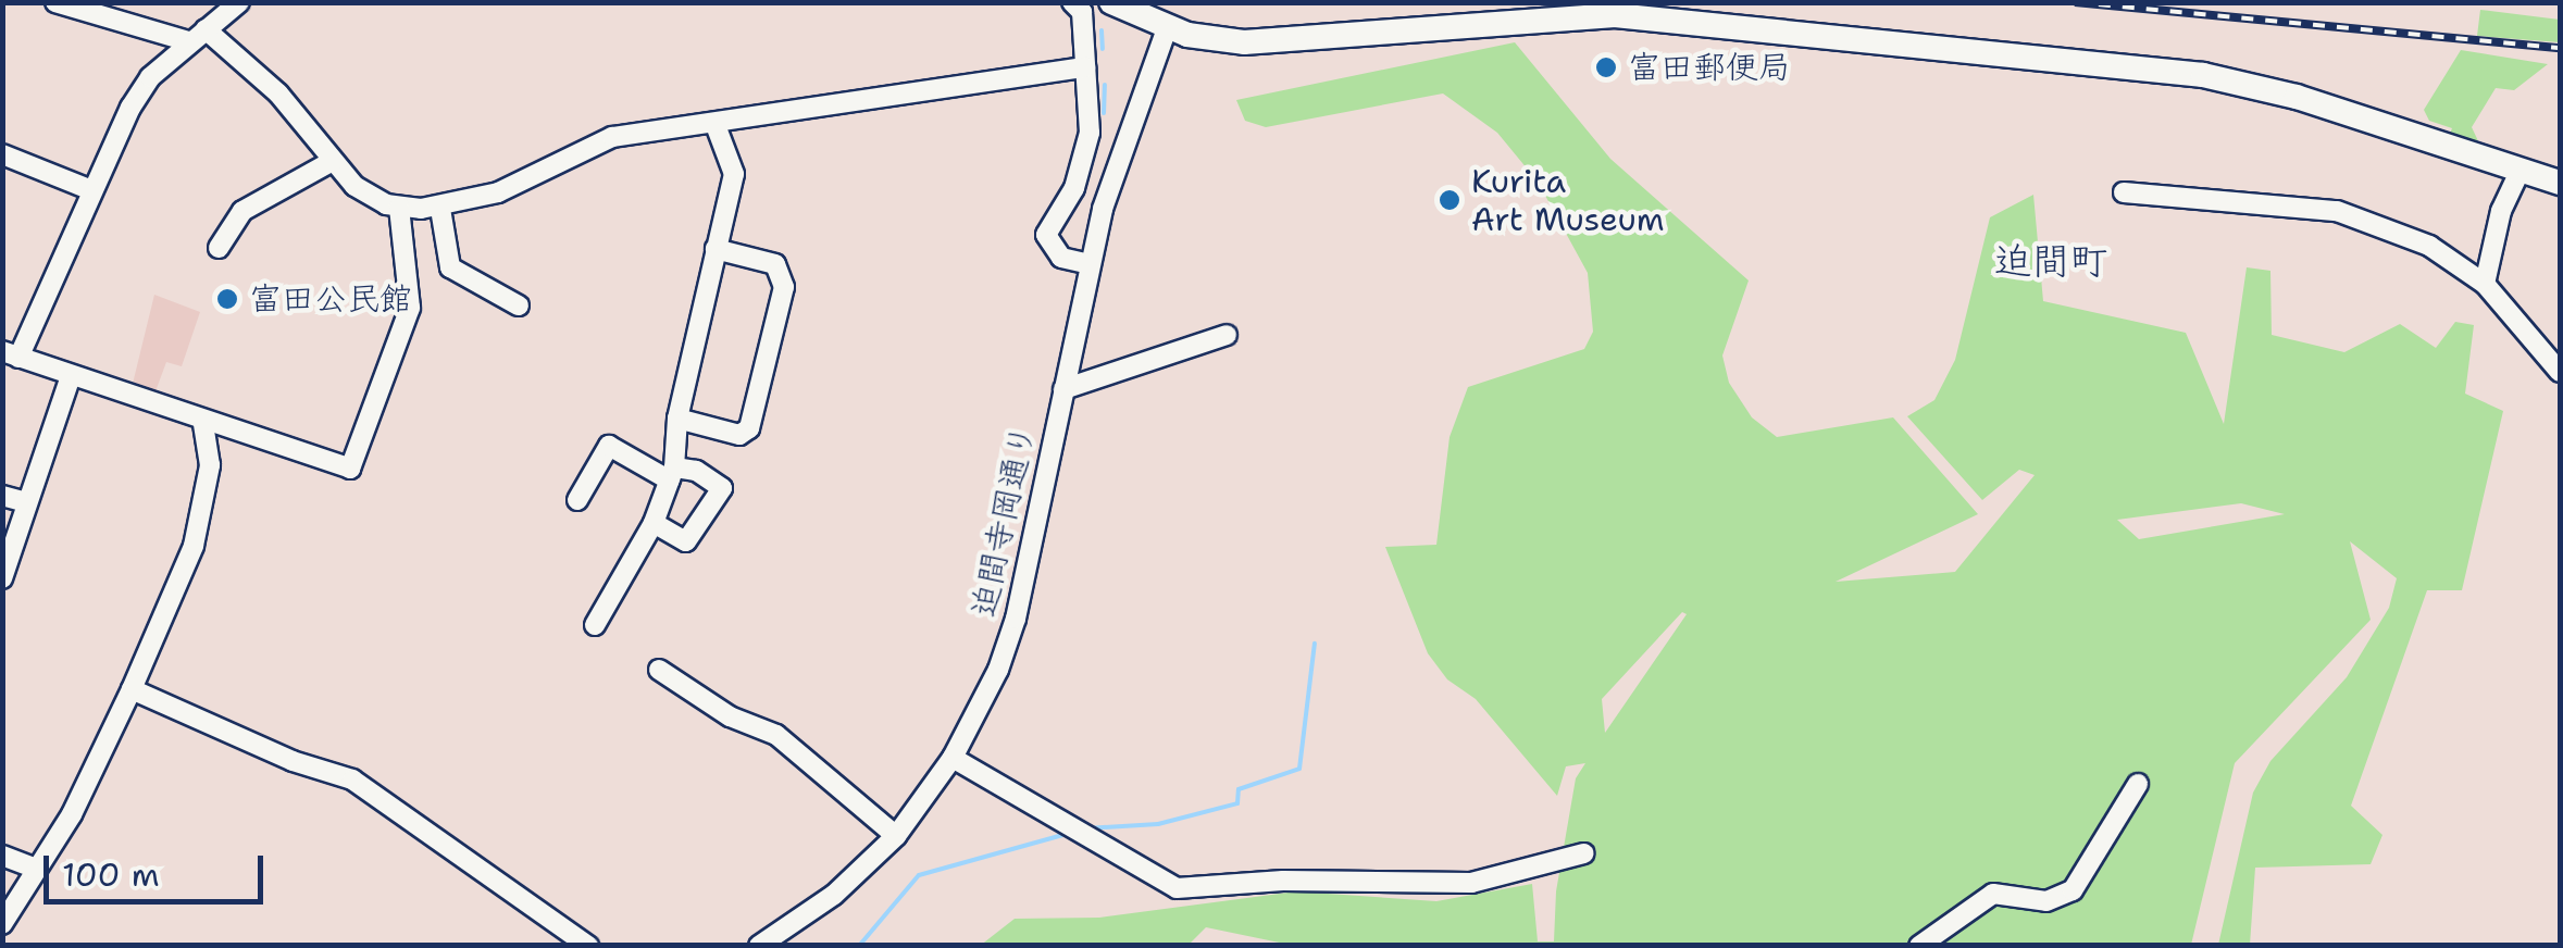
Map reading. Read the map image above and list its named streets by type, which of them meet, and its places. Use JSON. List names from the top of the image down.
{
  "streets": {
    "street": ["迫間寺岡通り"]
  },
  "districts": ["迫間町"],
  "places": ["富田郵便局", "Kurita Art Museum", "富田公民館"],
  "scale_bar": "100 m"
}
